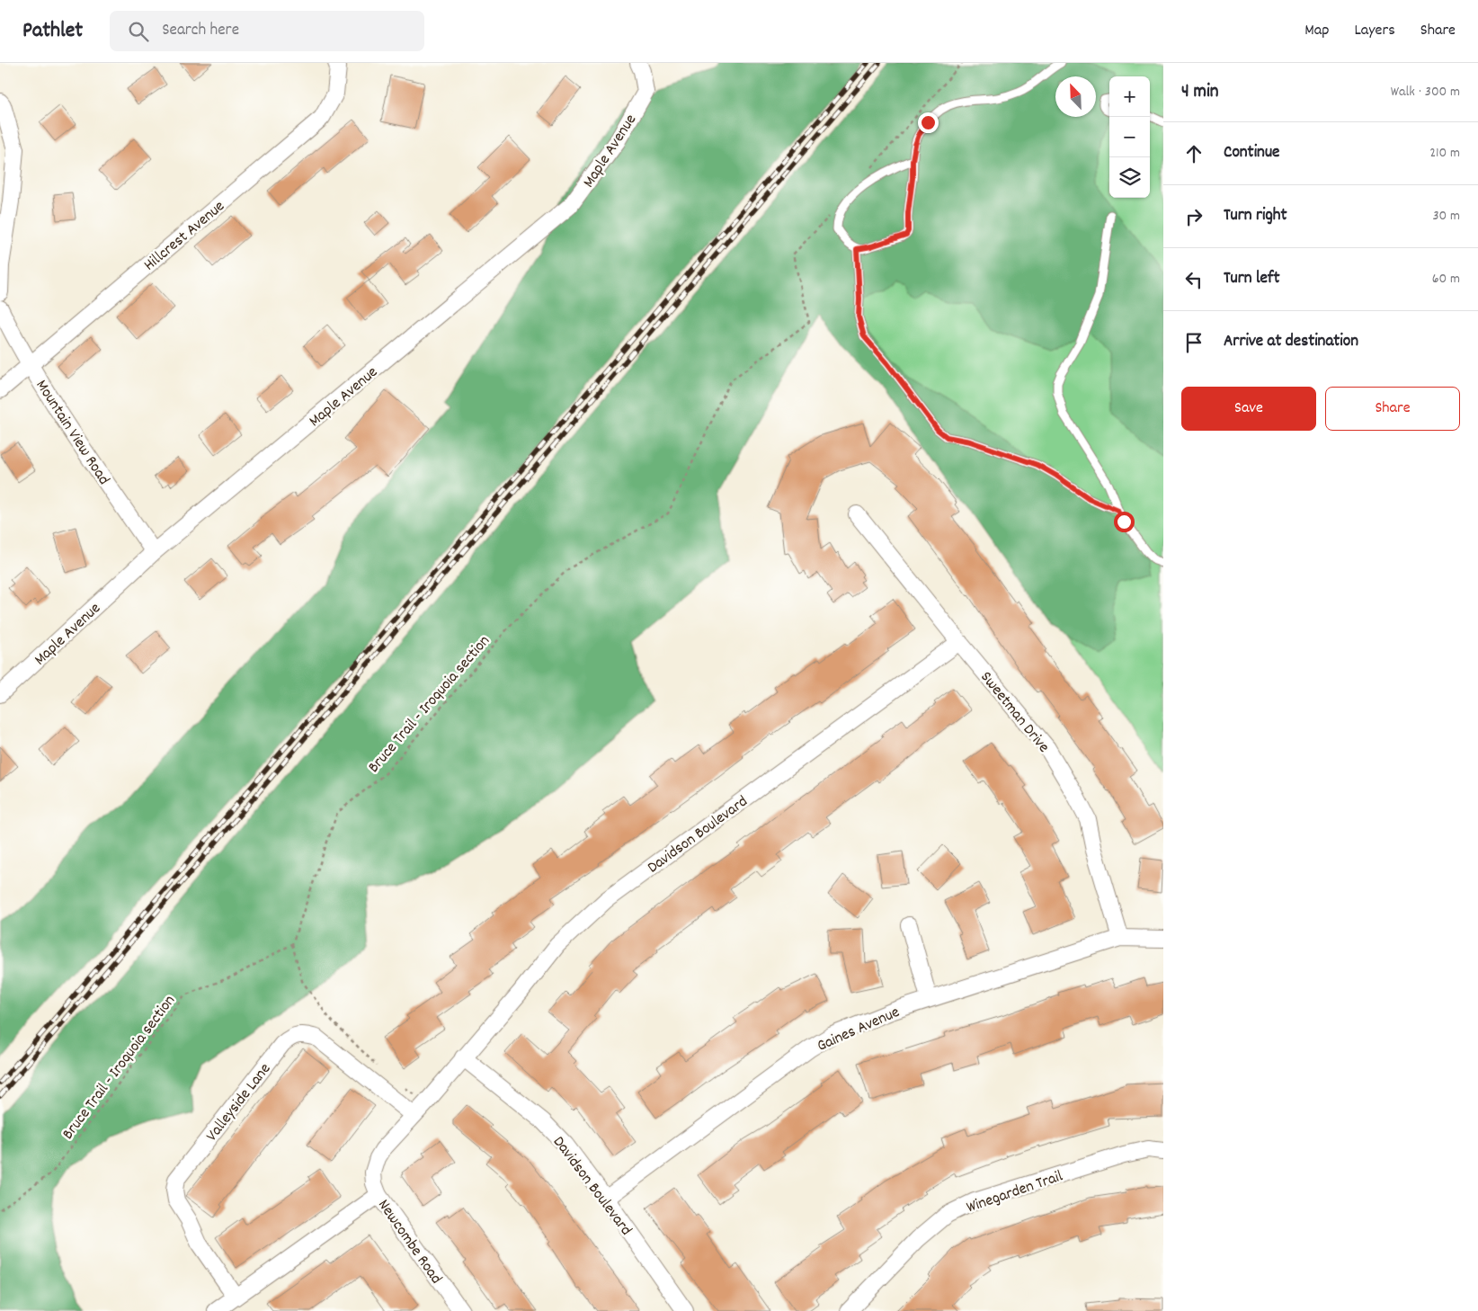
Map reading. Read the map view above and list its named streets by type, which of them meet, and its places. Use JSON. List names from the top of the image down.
{
  "streets": {
    "street": [
      "Maple Avenue",
      "Hillcrest Avenue",
      "Mountain View Road",
      "Sweetman Drive",
      "Davidson Boulevard",
      "Gaines Avenue",
      "Valleyside Lane",
      "Winegarden Trail",
      "Newcombe Road"
    ],
    "path": ["Bruce Trail - Iroquoia section"]
  },
  "crossings": [
    ["Maple Avenue", "Mountain View Road"],
    ["Hillcrest Avenue", "Mountain View Road"],
    ["Sweetman Drive", "Davidson Boulevard"],
    ["Sweetman Drive", "Gaines Avenue"],
    ["Davidson Boulevard", "Gaines Avenue"],
    ["Davidson Boulevard", "Newcombe Road"],
    ["Valleyside Lane", "Newcombe Road"]
  ],
  "north": "top left",
  "page": {
    "header": "Pathlet",
    "search": "Search here",
    "nav": ["Map", "Layers", "Share"],
    "heading": ["4 min", "Walk · 300 m"],
    "map_buttons": ["+", "−"],
    "list": [
      ["Continue", "210 m"],
      ["Turn right", "30 m"],
      ["Turn left", "60 m"],
      "Arrive at destination"
    ],
    "buttons": ["Save", "Share"]
  }
}
